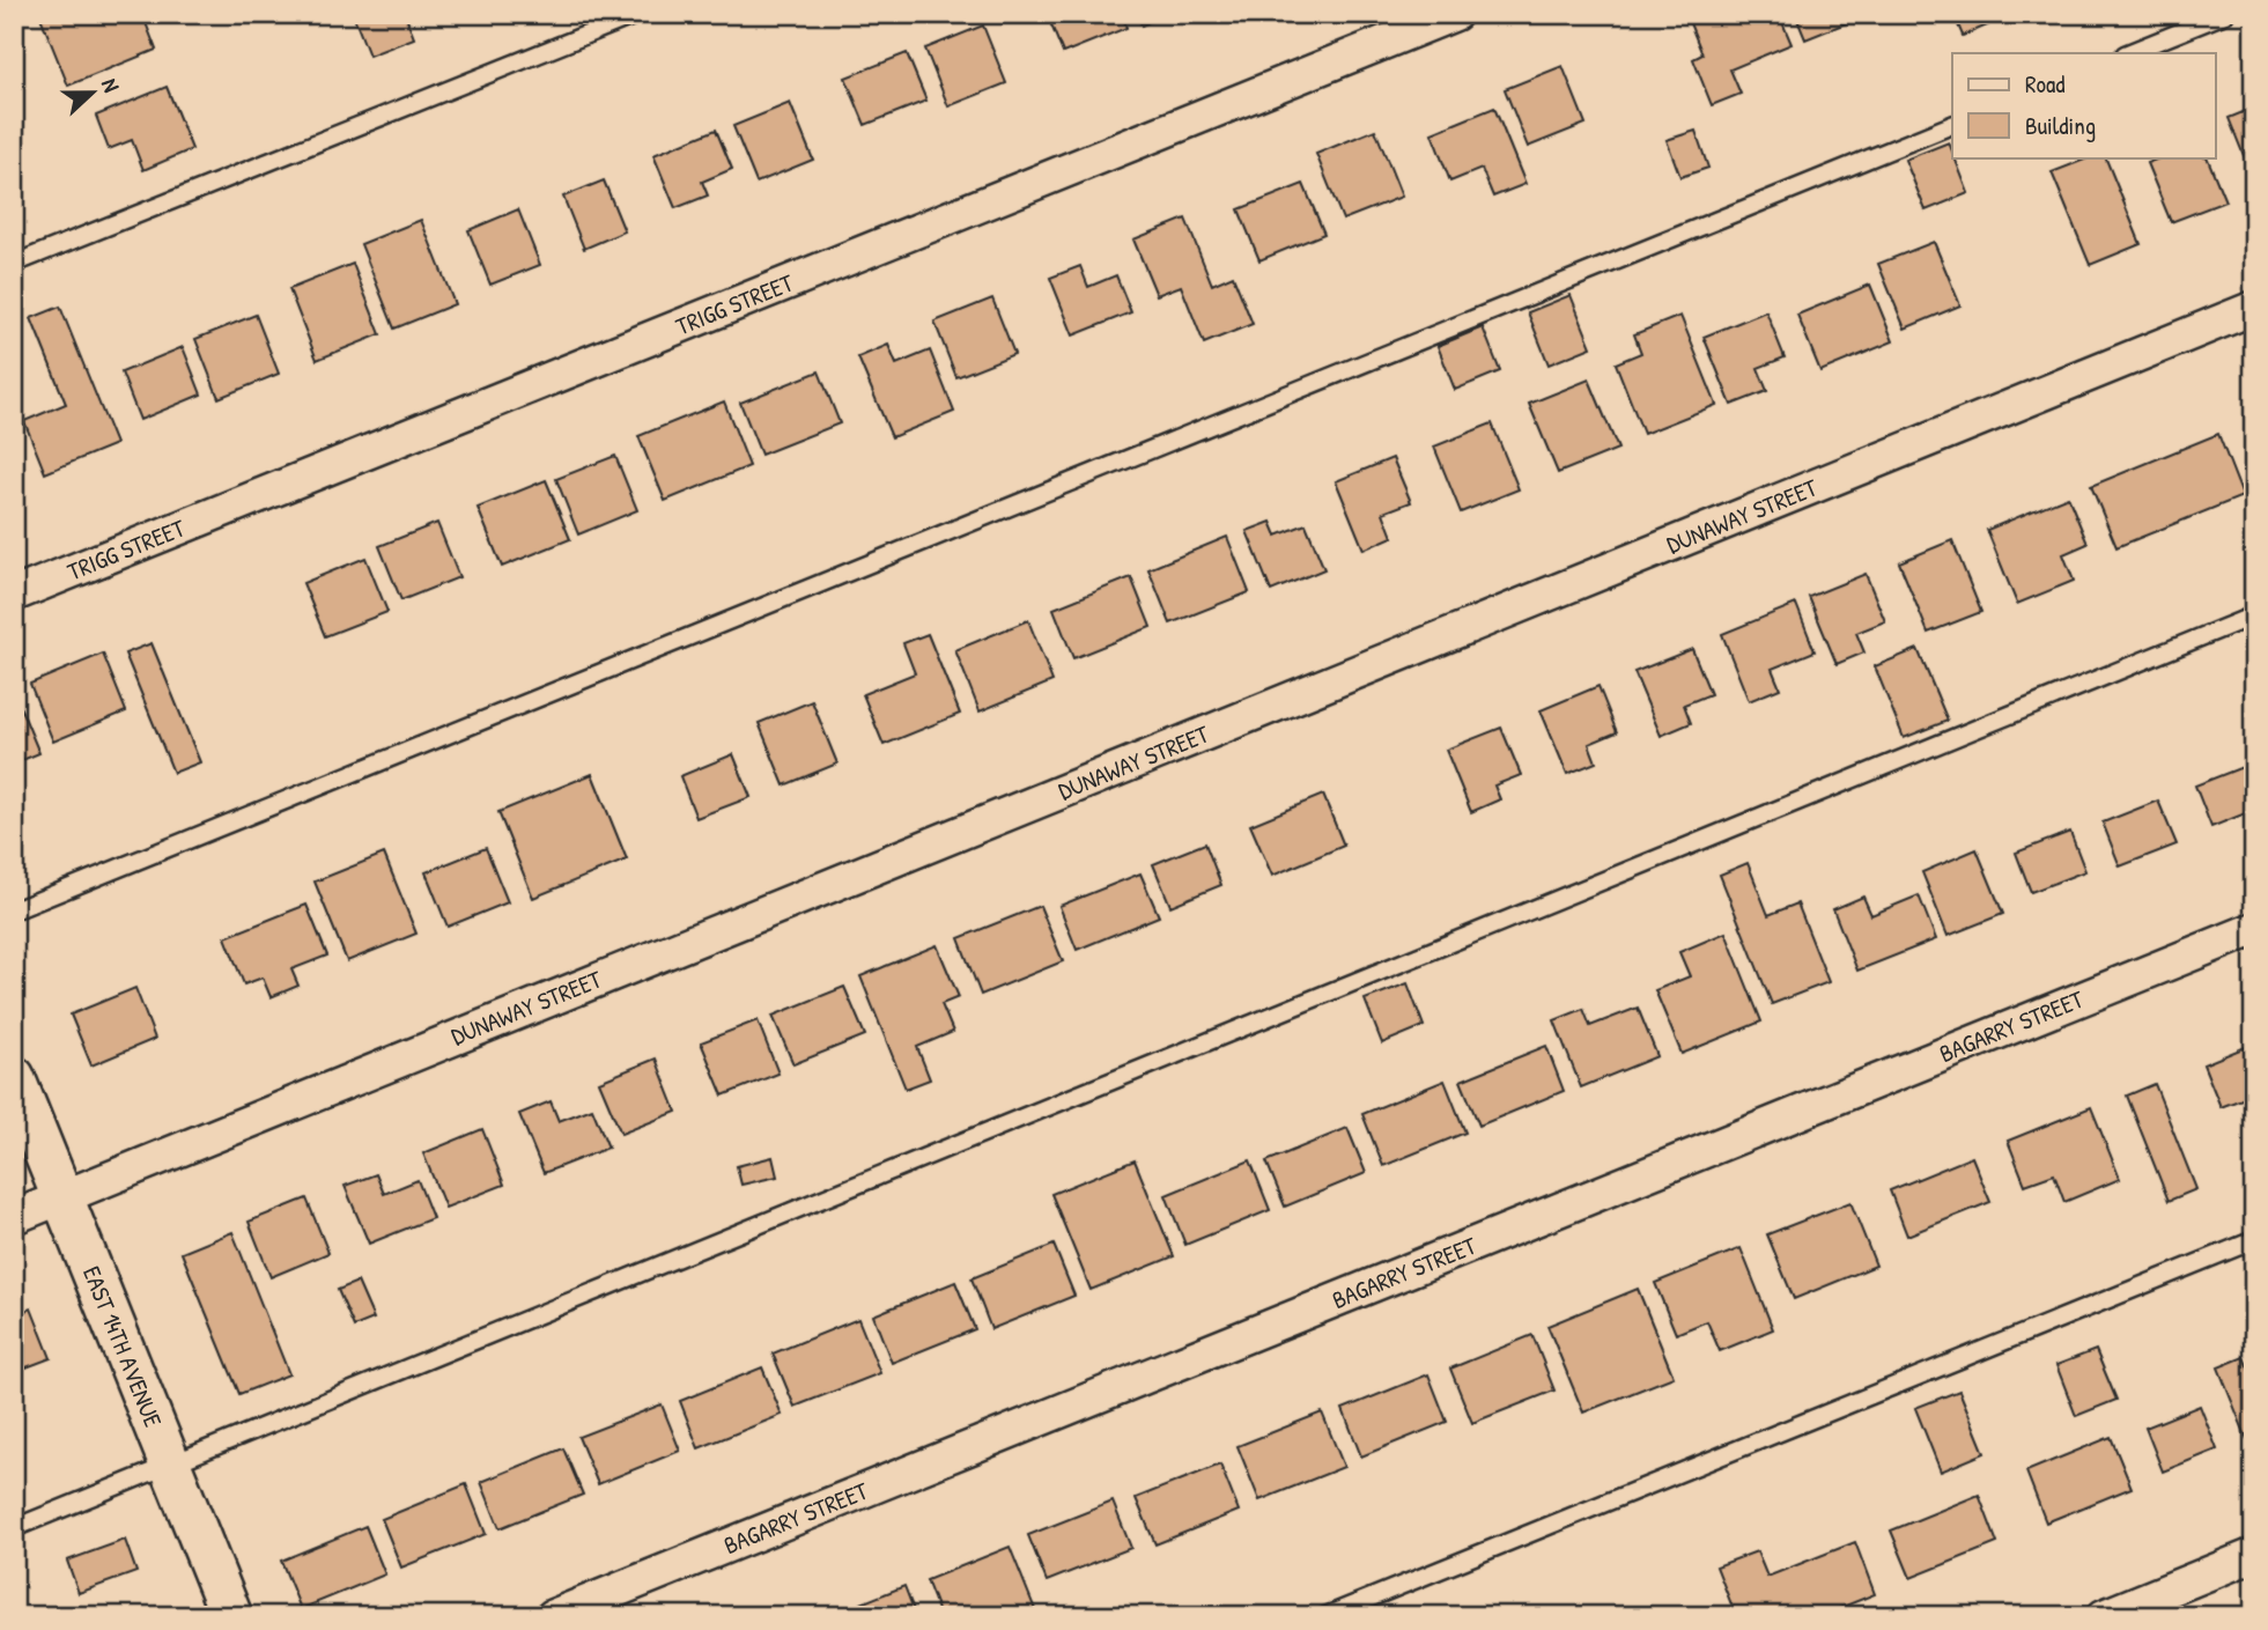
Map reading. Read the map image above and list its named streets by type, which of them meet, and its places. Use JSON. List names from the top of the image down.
{
  "streets": {
    "street": [
      "TRIGG STREET",
      "DUNAWAY STREET",
      "BAGARRY STREET",
      "EAST 14TH AVENUE"
    ]
  },
  "crossings": [
    ["DUNAWAY STREET", "EAST 14TH AVENUE"]
  ],
  "legend": ["Road", "Building"],
  "north": "right"
}
